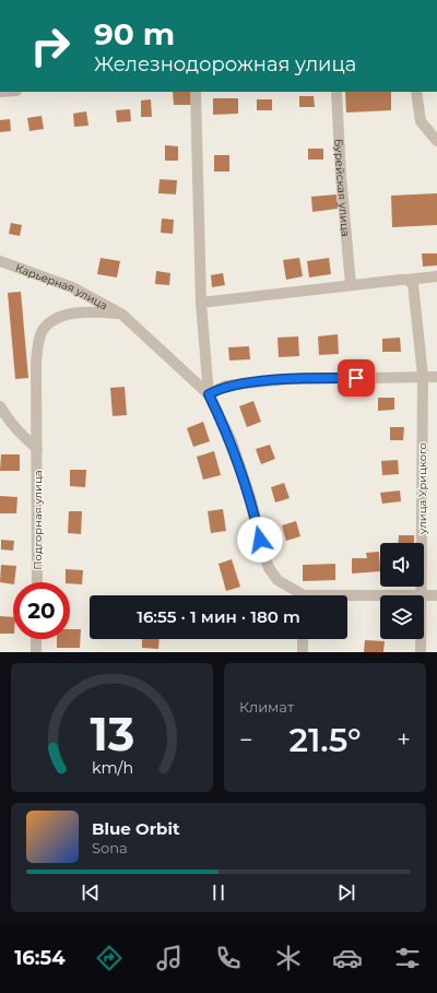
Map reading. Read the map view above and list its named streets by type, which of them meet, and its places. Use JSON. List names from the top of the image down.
{
  "streets": {
    "street": [
      "Бурейская улица",
      "Карьерная улица",
      "улица Урицкого",
      "Подгорная улица"
    ]
  },
  "crossings": [
    ["Карьерная улица", "Подгорная улица"]
  ],
  "page": {
    "turn": ["90 m", "Железнодорожная улица"],
    "limit": "20",
    "trip": "16:55 · 1 мин · 180 m",
    "tile": "Климат",
    "heat": ["−", "21.5°", "+"],
    "song": ["Blue Orbit", "Sona"],
    "tabs": "16:54",
    "gauge": ["13", "km/h"]
  }
}
